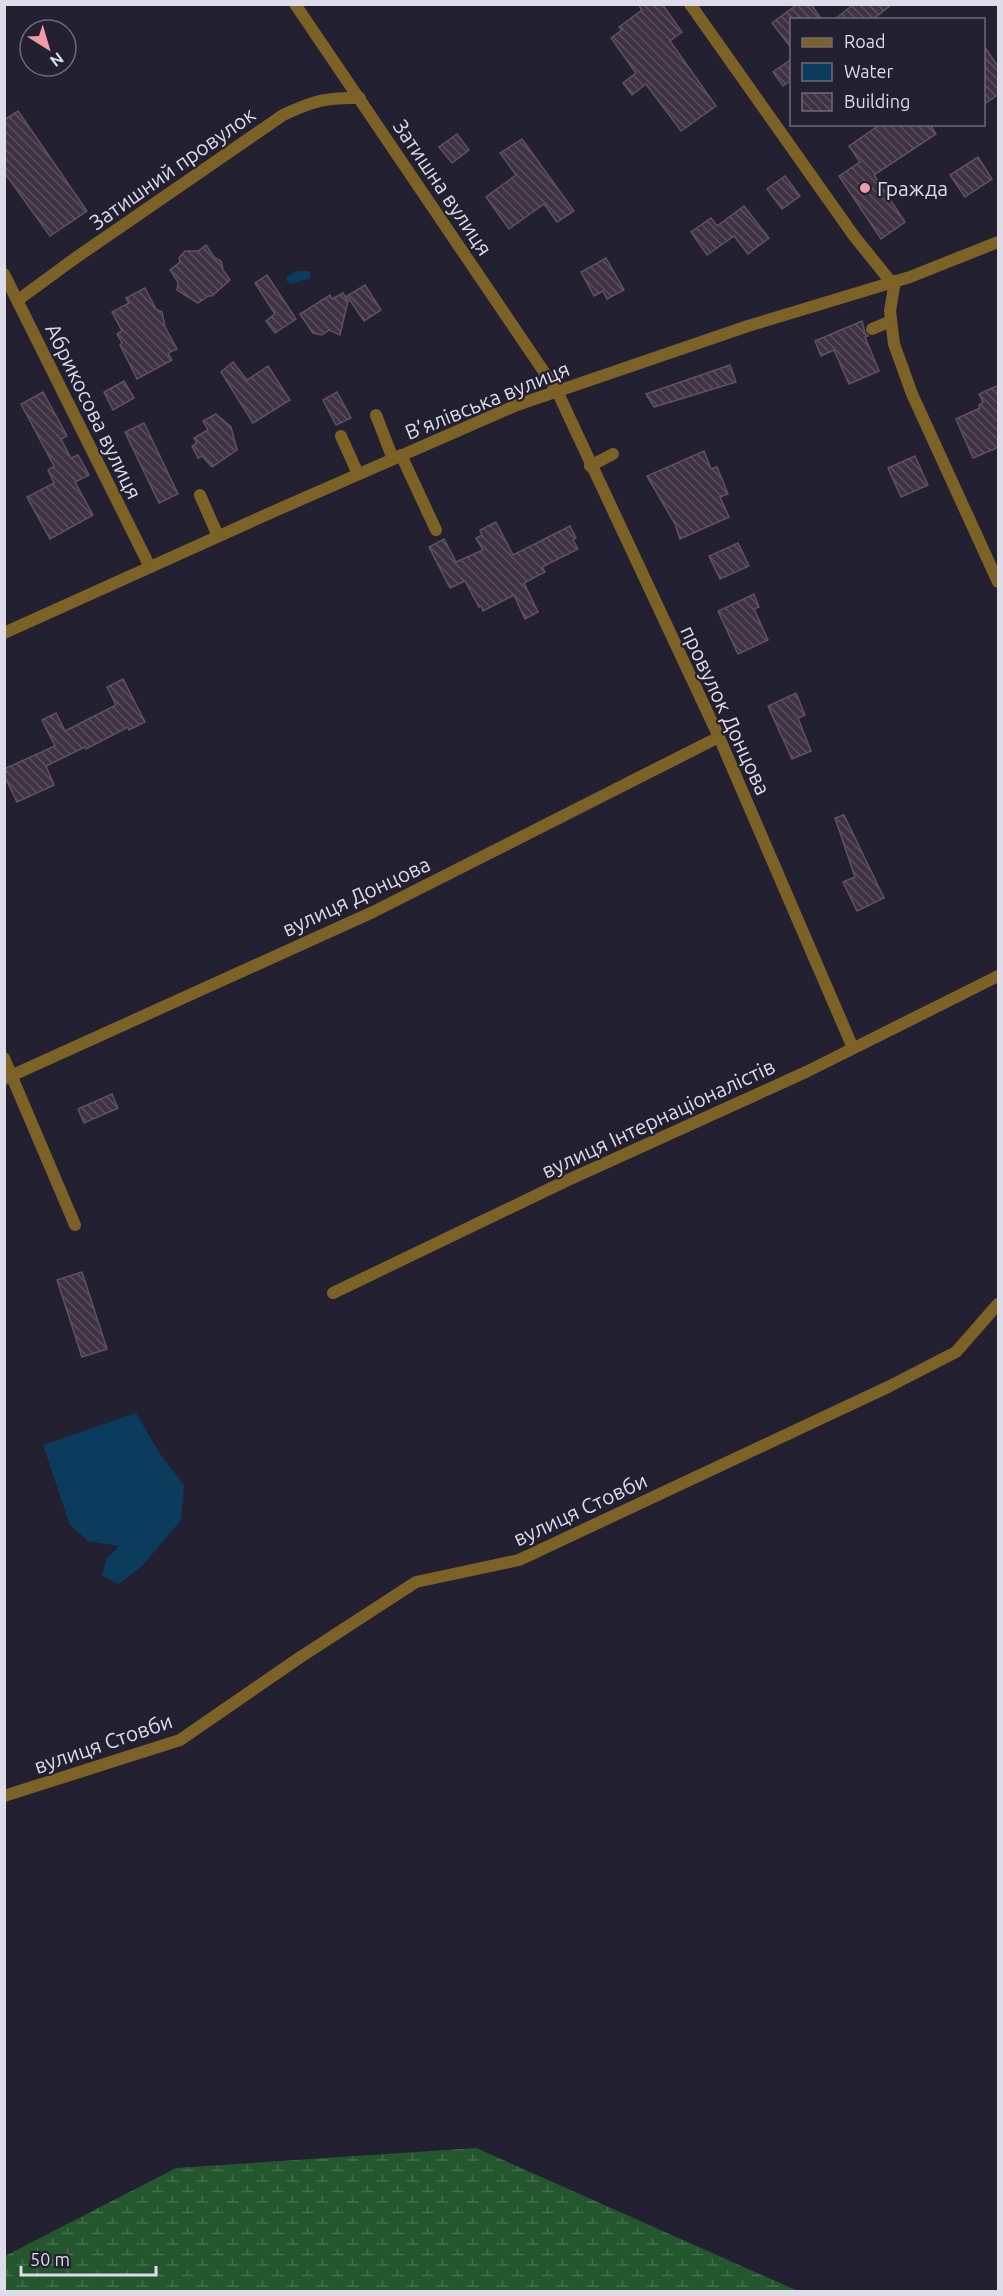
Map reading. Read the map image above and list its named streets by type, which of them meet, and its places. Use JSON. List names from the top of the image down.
{
  "streets": {
    "street": [
      "Затишний провулок",
      "Затишна вулиця",
      "В’ялівська вулиця",
      "Абрикосова вулиця",
      "провулок Донцова",
      "вулиця Донцова",
      "вулиця Інтернаціоналістів",
      "вулиця Стовби"
    ]
  },
  "crossings": [
    ["Затишний провулок", "Затишна вулиця"],
    ["Затишний провулок", "Абрикосова вулиця"],
    ["Затишна вулиця", "В’ялівська вулиця"],
    ["Затишна вулиця", "провулок Донцова"],
    ["В’ялівська вулиця", "Абрикосова вулиця"],
    ["В’ялівська вулиця", "провулок Донцова"],
    ["провулок Донцова", "вулиця Донцова"],
    ["провулок Донцова", "вулиця Інтернаціоналістів"]
  ],
  "places": ["Гражда"],
  "legend": ["Road", "Water", "Building"],
  "scale_bar": "50 m",
  "north": "bottom right"
}
